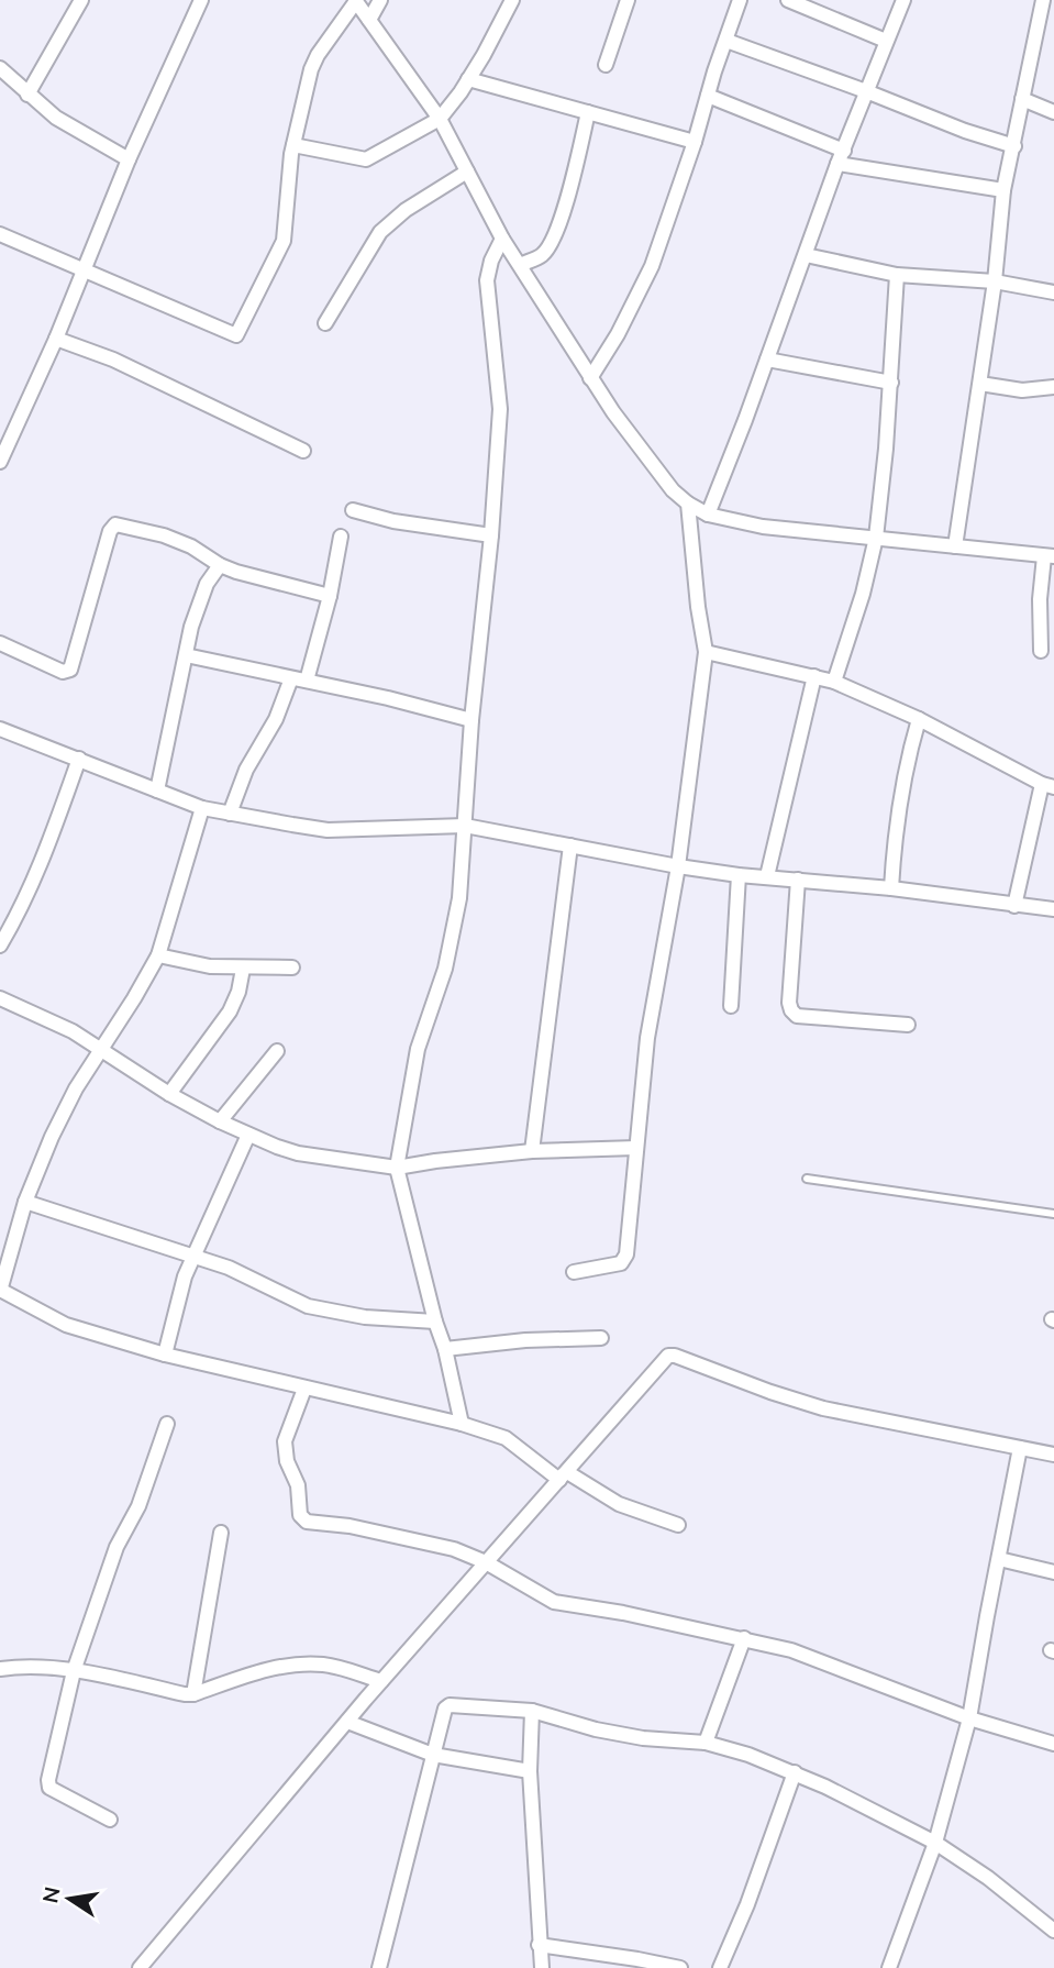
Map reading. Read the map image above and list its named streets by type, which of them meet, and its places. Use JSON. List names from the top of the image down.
{
  "north": "left"
}
